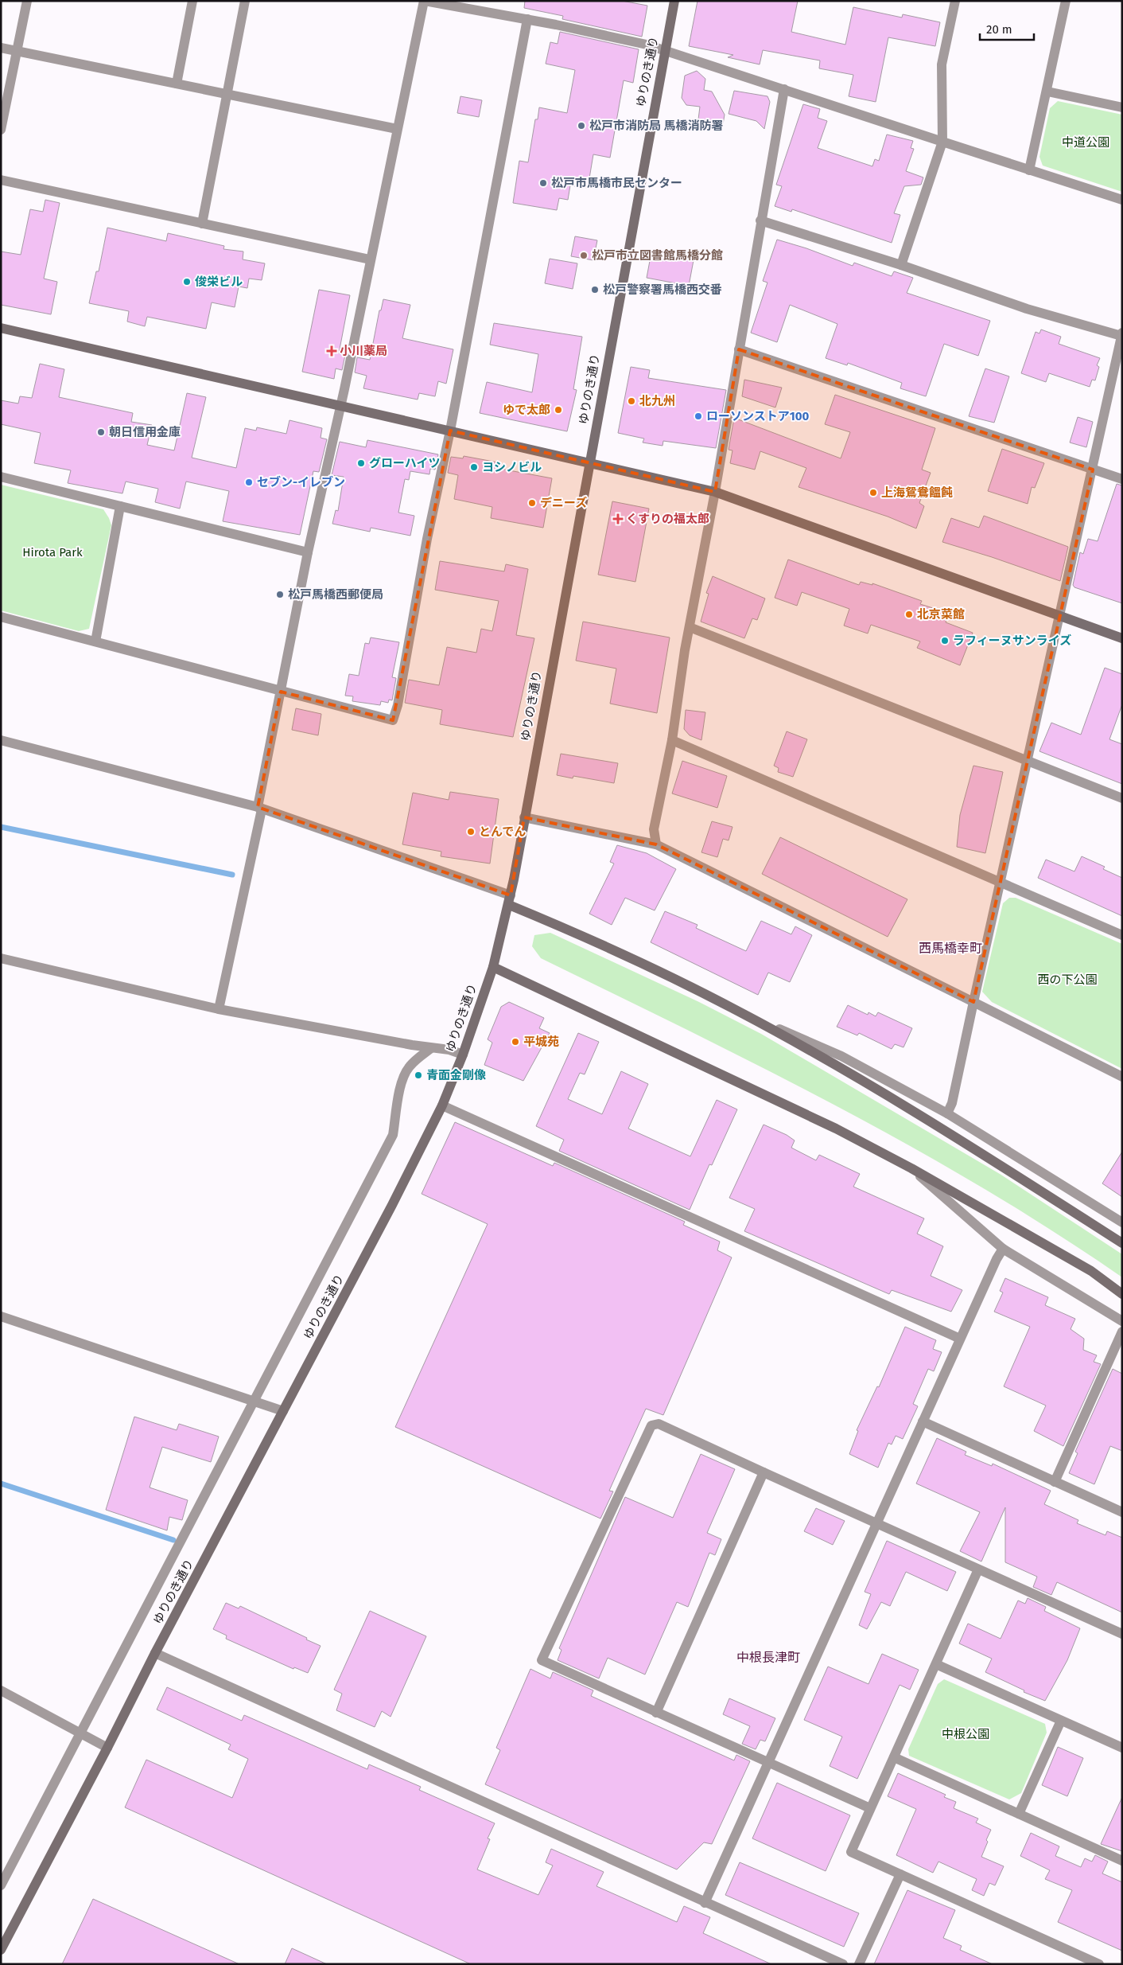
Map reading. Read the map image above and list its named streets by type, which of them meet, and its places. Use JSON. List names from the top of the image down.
{
  "streets": {
    "street": ["ゆりのき通り"]
  },
  "districts": ["西馬橋幸町", "中根長津町"],
  "parks": [
    "中道公園",
    "Hirota Park",
    "西の下公園",
    "中根公園"
  ],
  "places": {
    "other": [
      "松戸市消防局 馬橋消防署",
      "松戸市馬橋市民センター",
      "松戸市立図書館馬橋分館",
      "俊栄ビル",
      "松戸警察署馬橋西交番",
      "北九州",
      "ゆで太郎",
      "ローソンストア100",
      "朝日信用金庫",
      "グローハイツ",
      "ヨシノビル",
      "セブン-イレブン",
      "上海鴛鴦饂飩",
      "デニーズ",
      "松戸馬橋西郵便局",
      "北京菜館",
      "ラフィーヌサンライズ",
      "とんでん",
      "平城苑",
      "青面金剛像"
    ],
    "health": ["小川薬局", "くすりの福太郎"]
  },
  "scale_bar": "20 m"
}
